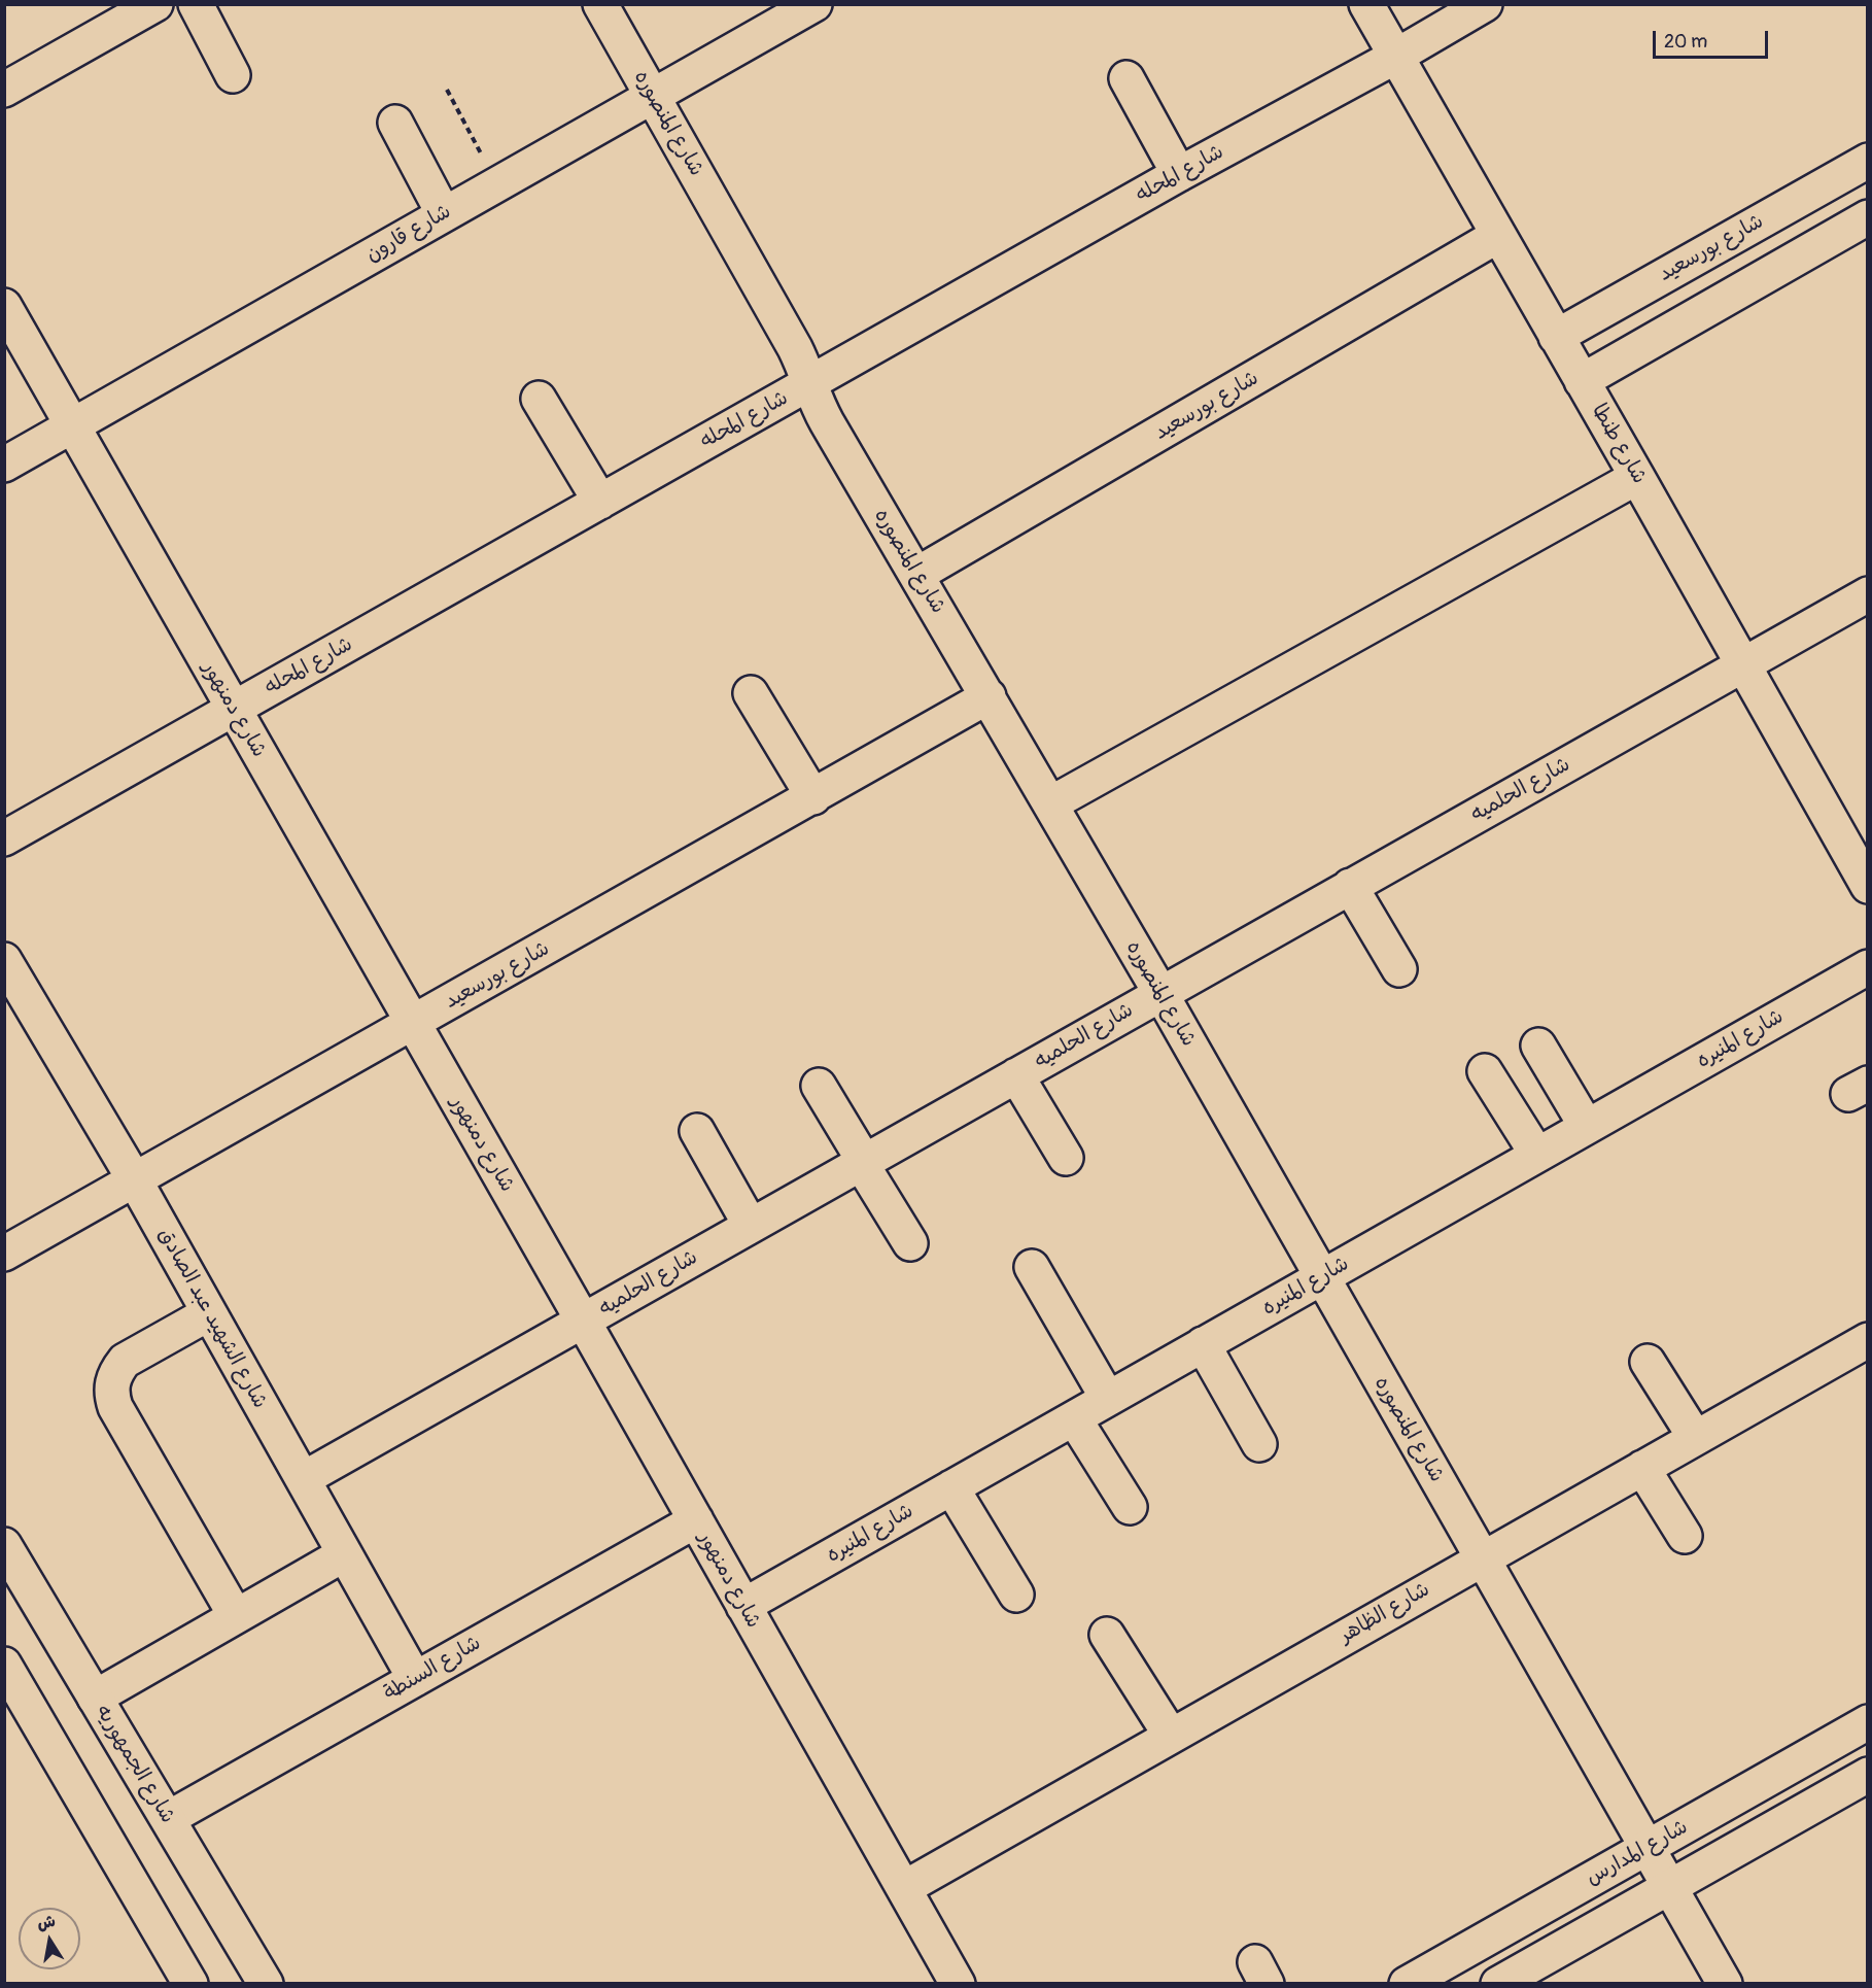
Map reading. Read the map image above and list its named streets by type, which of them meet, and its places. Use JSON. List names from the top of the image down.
{
  "streets": {
    "street": [
      "شارع المنصوره",
      "شارع المحله",
      "شارع قارون",
      "شارع بورسعيد",
      "شارع طنطا",
      "شارع دمنهور",
      "شارع الحلميه",
      "شارع المنيره",
      "شارع الشهيد عبد الصادق",
      "شارع الظاهر",
      "شارع السنطة",
      "شارع الجمهوريه",
      "شارع المدارس"
    ]
  },
  "crossings": [
    ["شارع المنصوره", "شارع المحله"],
    ["شارع المنصوره", "شارع قارون"],
    ["شارع المنصوره", "شارع بورسعيد"],
    ["شارع المنصوره", "شارع الحلميه"],
    ["شارع المنصوره", "شارع المنيره"],
    ["شارع المنصوره", "شارع الظاهر"],
    ["شارع المنصوره", "شارع المدارس"],
    ["شارع المحله", "شارع طنطا"],
    ["شارع المحله", "شارع دمنهور"],
    ["شارع قارون", "شارع دمنهور"],
    ["شارع بورسعيد", "شارع طنطا"],
    ["شارع بورسعيد", "شارع دمنهور"],
    ["شارع بورسعيد", "شارع الشهيد عبد الصادق"],
    ["شارع طنطا", "شارع الحلميه"],
    ["شارع دمنهور", "شارع الحلميه"],
    ["شارع دمنهور", "شارع المنيره"],
    ["شارع دمنهور", "شارع الظاهر"],
    ["شارع دمنهور", "شارع السنطة"],
    ["شارع الحلميه", "شارع الشهيد عبد الصادق"],
    ["شارع الشهيد عبد الصادق", "شارع السنطة"],
    ["شارع السنطة", "شارع الجمهوريه"]
  ],
  "scale_bar": "20 m",
  "north": "top"
}
